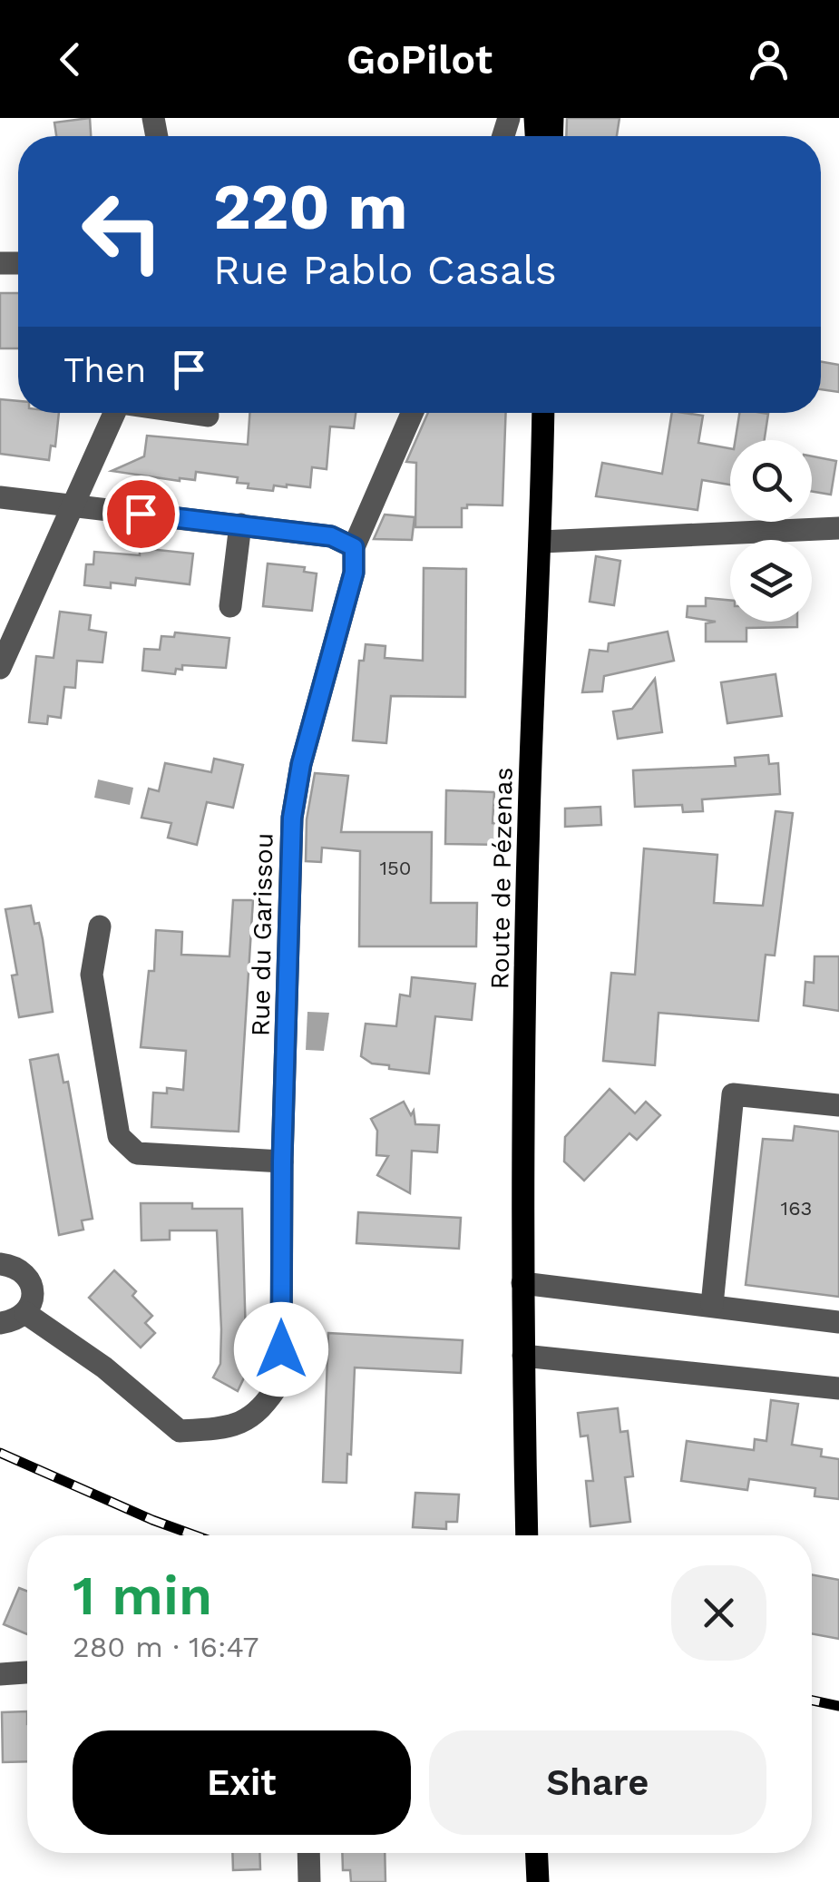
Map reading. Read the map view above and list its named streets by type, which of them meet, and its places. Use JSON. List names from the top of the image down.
{
  "streets": {
    "main road": ["Route de Pézenas"],
    "street": ["Rue du Garissou"]
  },
  "house_numbers": ["150", "163"],
  "page": {
    "header": "GoPilot",
    "turn": ["220 m", "Rue Pablo Casals"],
    "then": "Then",
    "heading": ["1 min", "280 m · 16:47"],
    "buttons": ["Exit", "Share"]
  }
}
